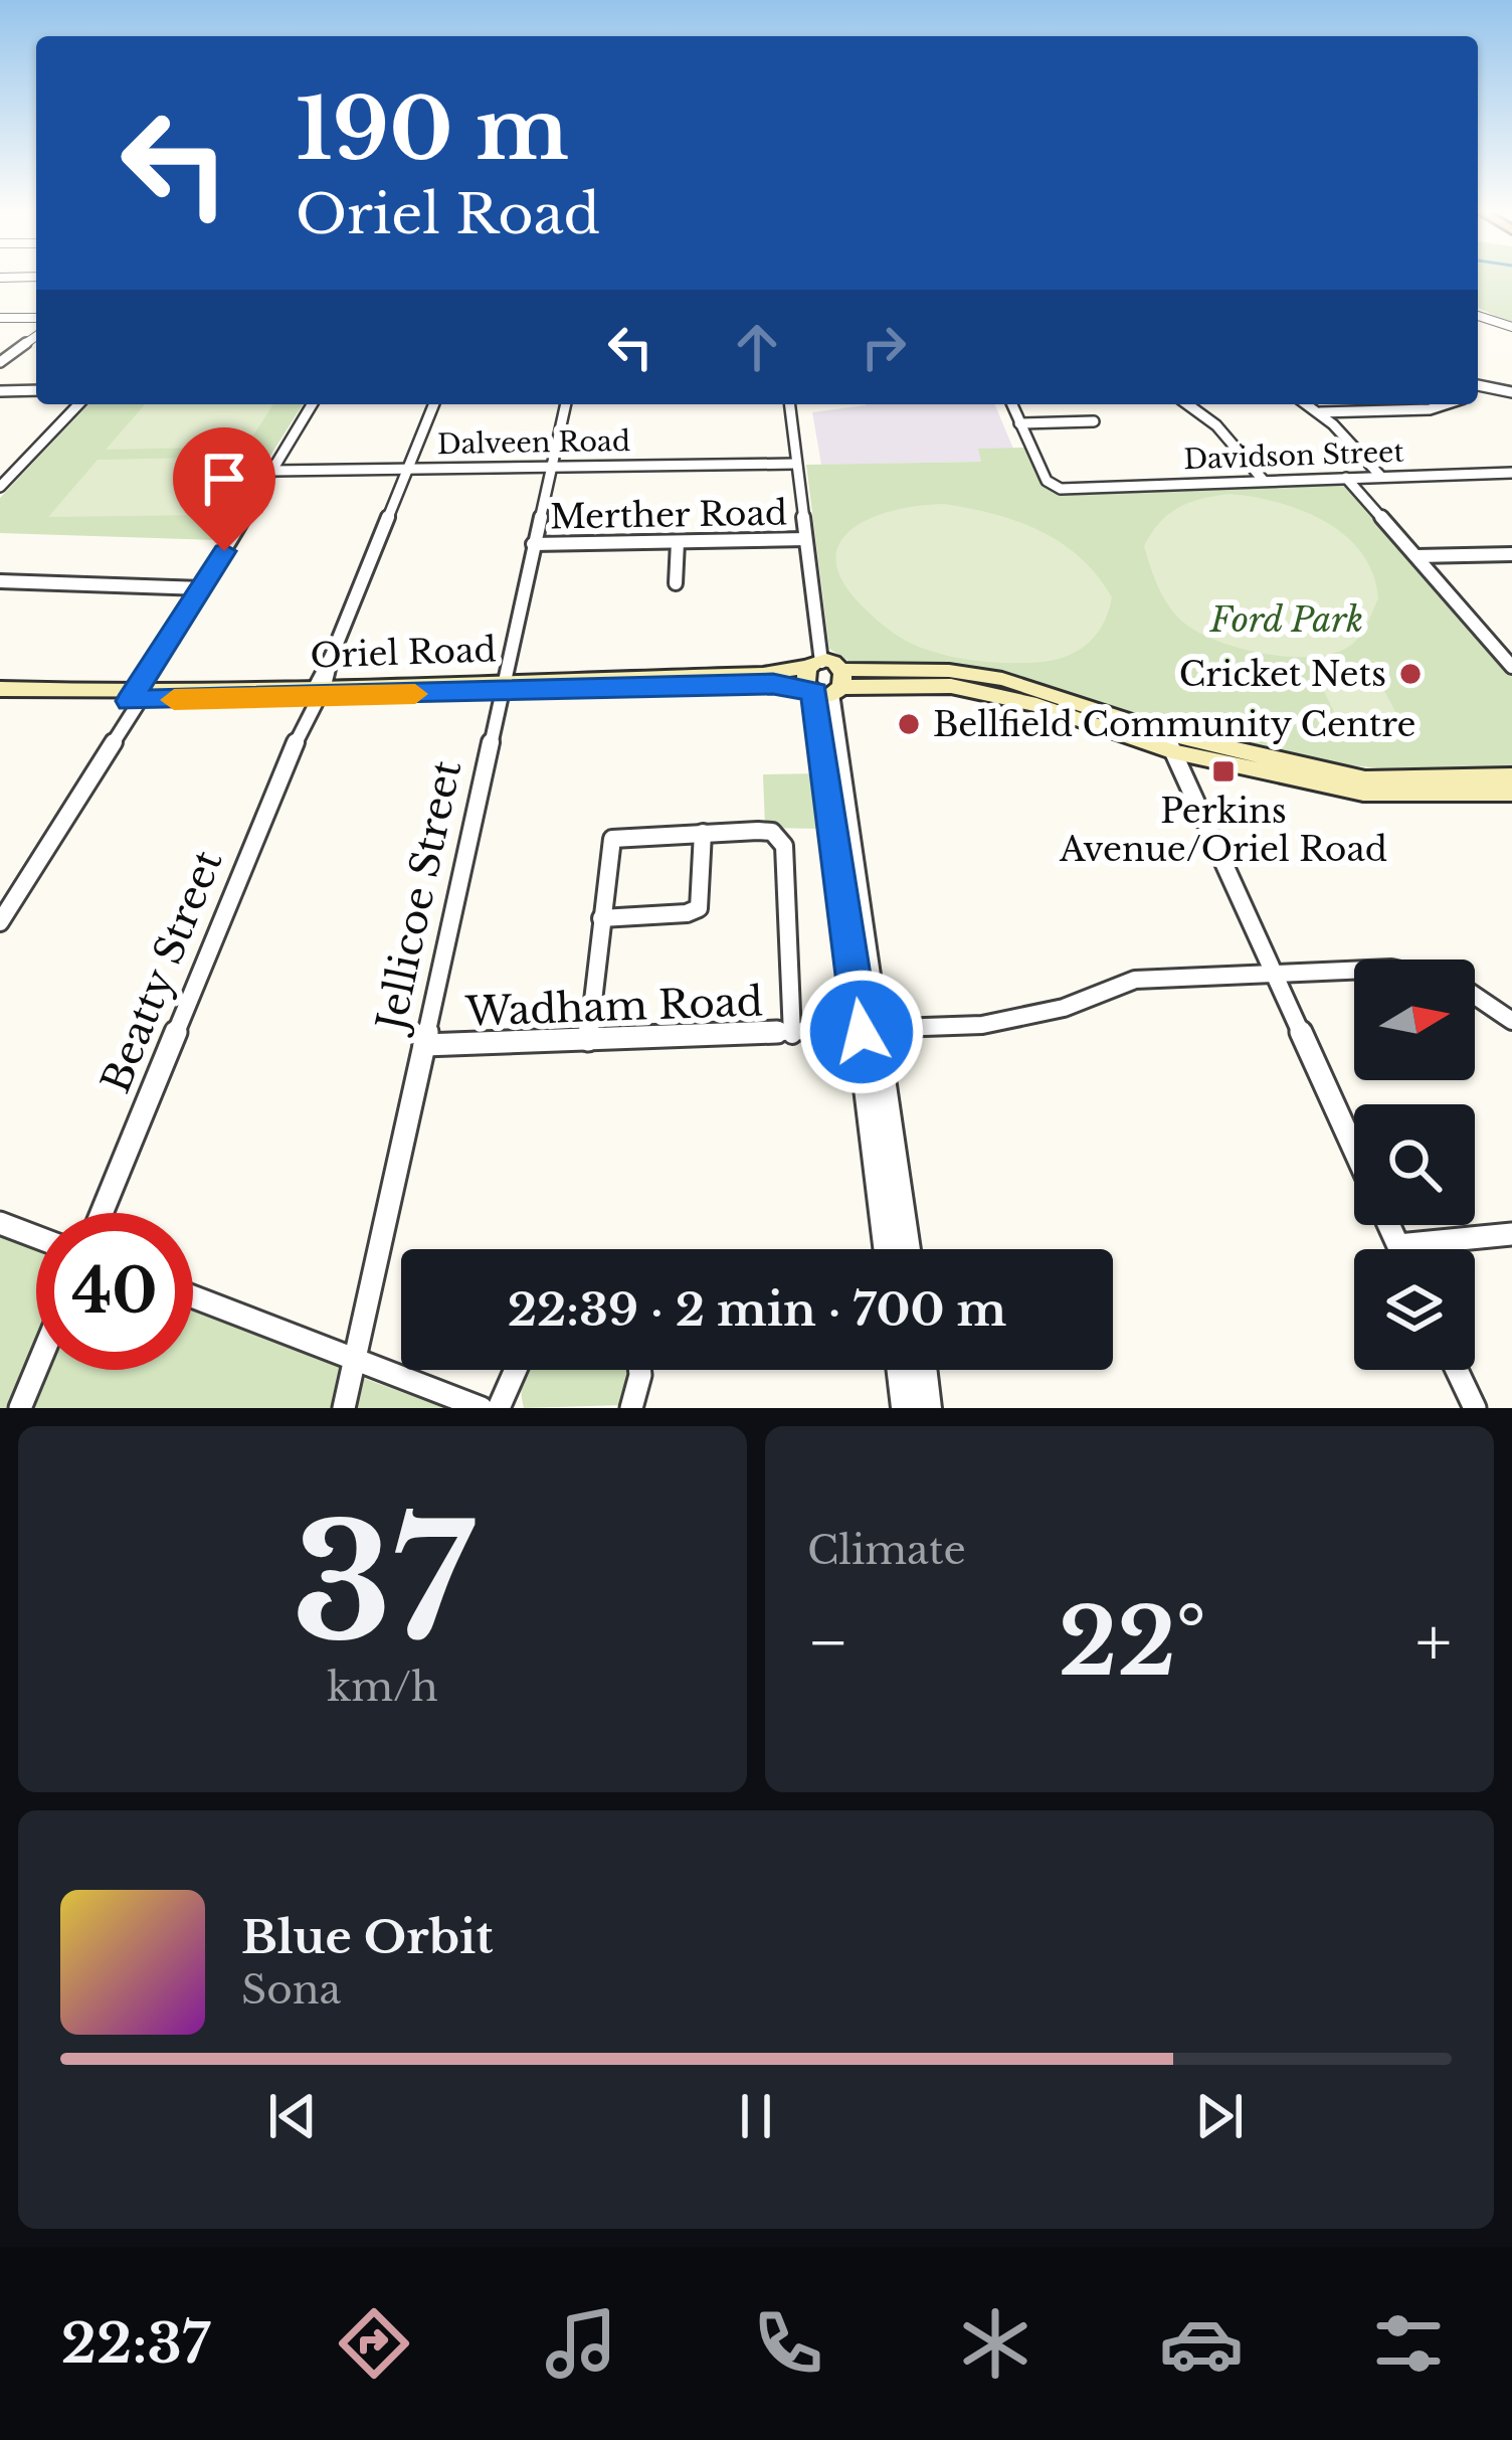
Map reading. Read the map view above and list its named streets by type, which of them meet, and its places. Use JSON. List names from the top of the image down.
{
  "streets": {
    "main road": ["Oriel Road"],
    "street": [
      "Dalveen Road",
      "Davidson Street",
      "Merther Road",
      "Jellicoe Street",
      "Beatty Street",
      "Wadham Road"
    ]
  },
  "crossings": [
    ["Dalveen Road", "Jellicoe Street"],
    ["Dalveen Road", "Beatty Street"],
    ["Merther Road", "Jellicoe Street"],
    ["Oriel Road", "Jellicoe Street"],
    ["Oriel Road", "Beatty Street"],
    ["Jellicoe Street", "Wadham Road"]
  ],
  "parks": ["Ford Park"],
  "places": {
    "other": ["Cricket Nets", "Bellfield Community Centre"],
    "transit": ["Perkins Avenue/Oriel Road"]
  },
  "north": "right",
  "page": {
    "turn": ["190 m", "Oriel Road"],
    "limit": "40",
    "trip": "22:39 · 2 min · 700 m",
    "tile": [
      ["37", "km/h"],
      "Climate"
    ],
    "heat": ["−", "22°", "+"],
    "song": ["Blue Orbit", "Sona"],
    "tabs": "22:37"
  }
}
